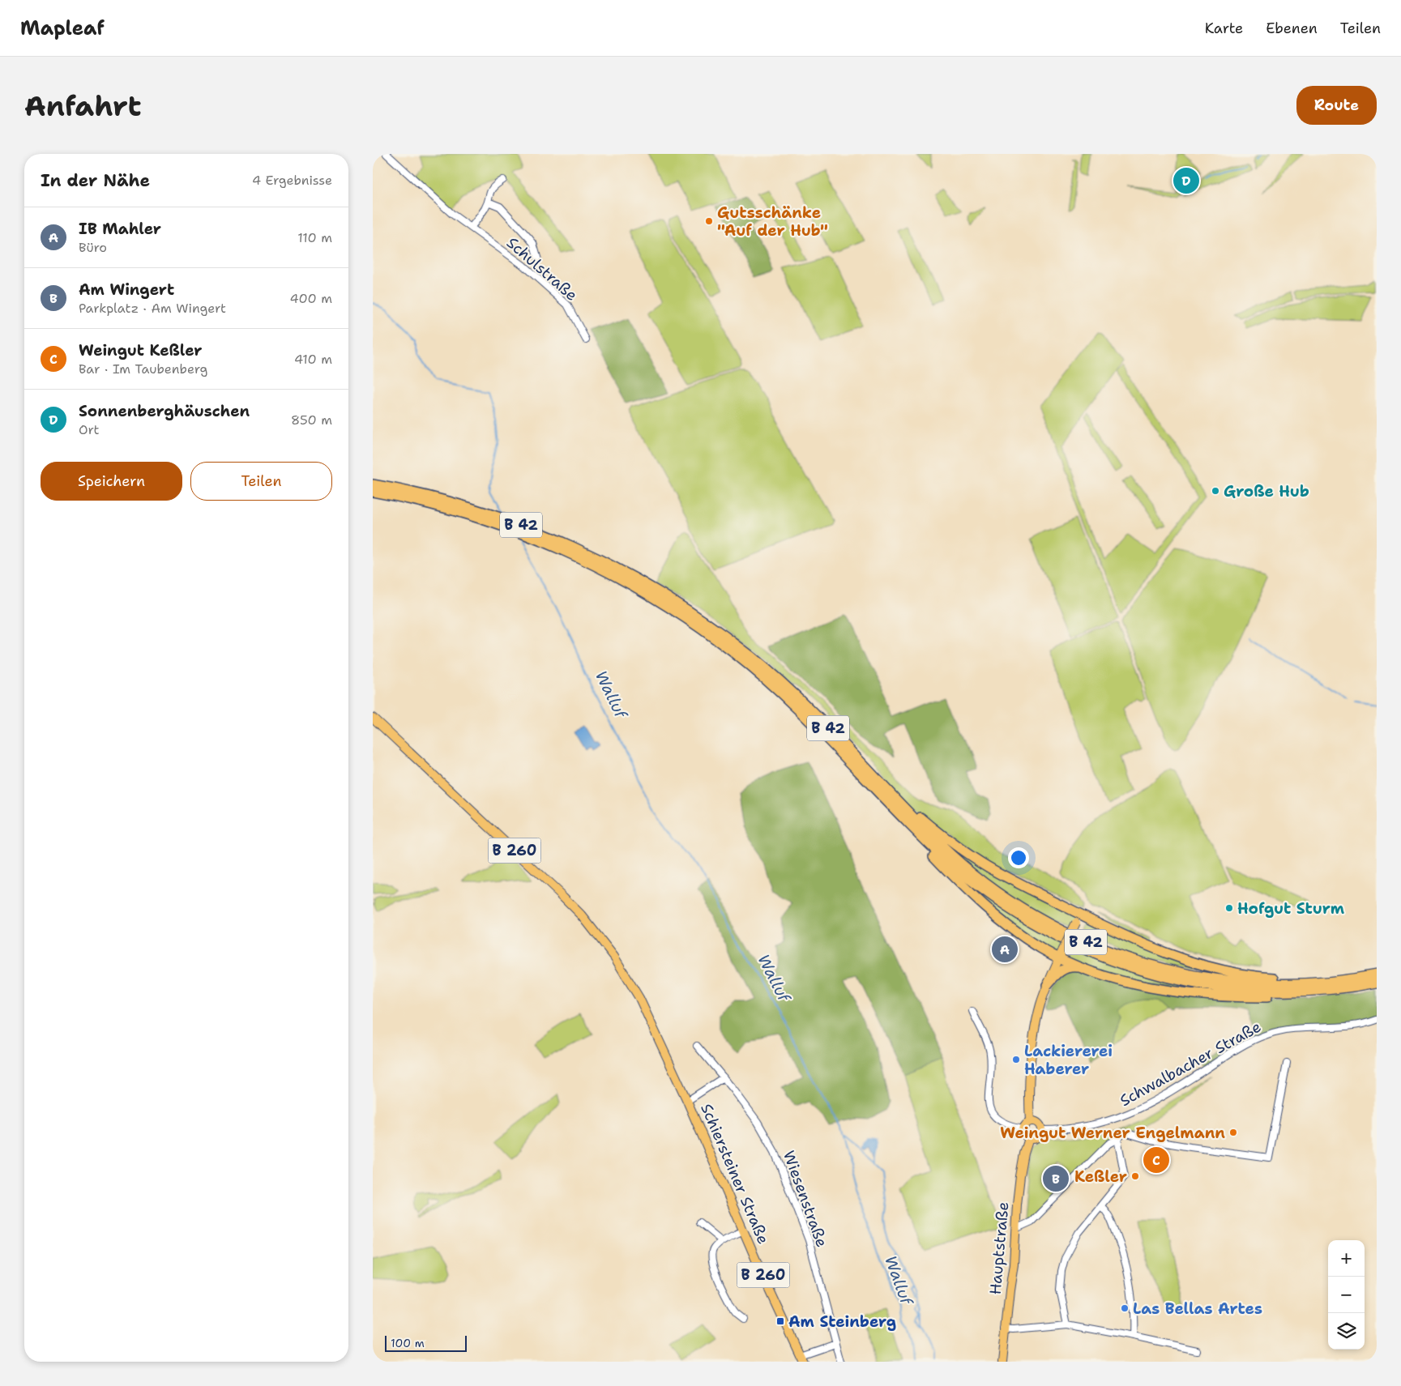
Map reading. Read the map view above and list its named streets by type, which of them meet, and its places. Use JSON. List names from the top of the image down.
{
  "streets": {
    "highway": ["B 42"],
    "main road": ["B 260", "Schiersteiner Straße", "Hauptstraße"],
    "street": ["Schulstraße", "Schwalbacher Straße", "Wiesenstraße"]
  },
  "crossings": [
    ["Schwalbacher Straße", "Hauptstraße"]
  ],
  "water": ["Walluf"],
  "places": {
    "other": [
      "Gutsschänke \"Auf der Hub\"",
      "Große Hub",
      "Hofgut Sturm",
      "Lackiererei Haberer",
      "Weingut Werner Engelmann",
      "Keßler",
      "Las Bellas Artes"
    ],
    "transit": ["Am Steinberg"]
  },
  "scale_bar": "100 m",
  "page": {
    "header": "Mapleaf",
    "nav": ["Karte", "Ebenen", "Teilen"],
    "buttons": [
      "Route",
      ["Speichern", "Teilen"]
    ],
    "title": "Anfahrt",
    "heading": ["In der Nähe", "4 Ergebnisse"],
    "pins": [
      "D",
      "A",
      "C",
      "B"
    ],
    "list": [
      {
        "mark": "A",
        "name": "IB Mahler",
        "note": "Büro",
        "value": "110 m"
      },
      {
        "mark": "B",
        "name": "Am Wingert",
        "note": "Parkplatz · Am Wingert",
        "value": "400 m"
      },
      {
        "mark": "C",
        "name": "Weingut Keßler",
        "note": "Bar · Im Taubenberg",
        "value": "410 m"
      },
      {
        "mark": "D",
        "name": "Sonnenberghäuschen",
        "note": "Ort",
        "value": "850 m"
      }
    ],
    "map_buttons": ["+", "−"],
    "scale": "100 m"
  }
}
